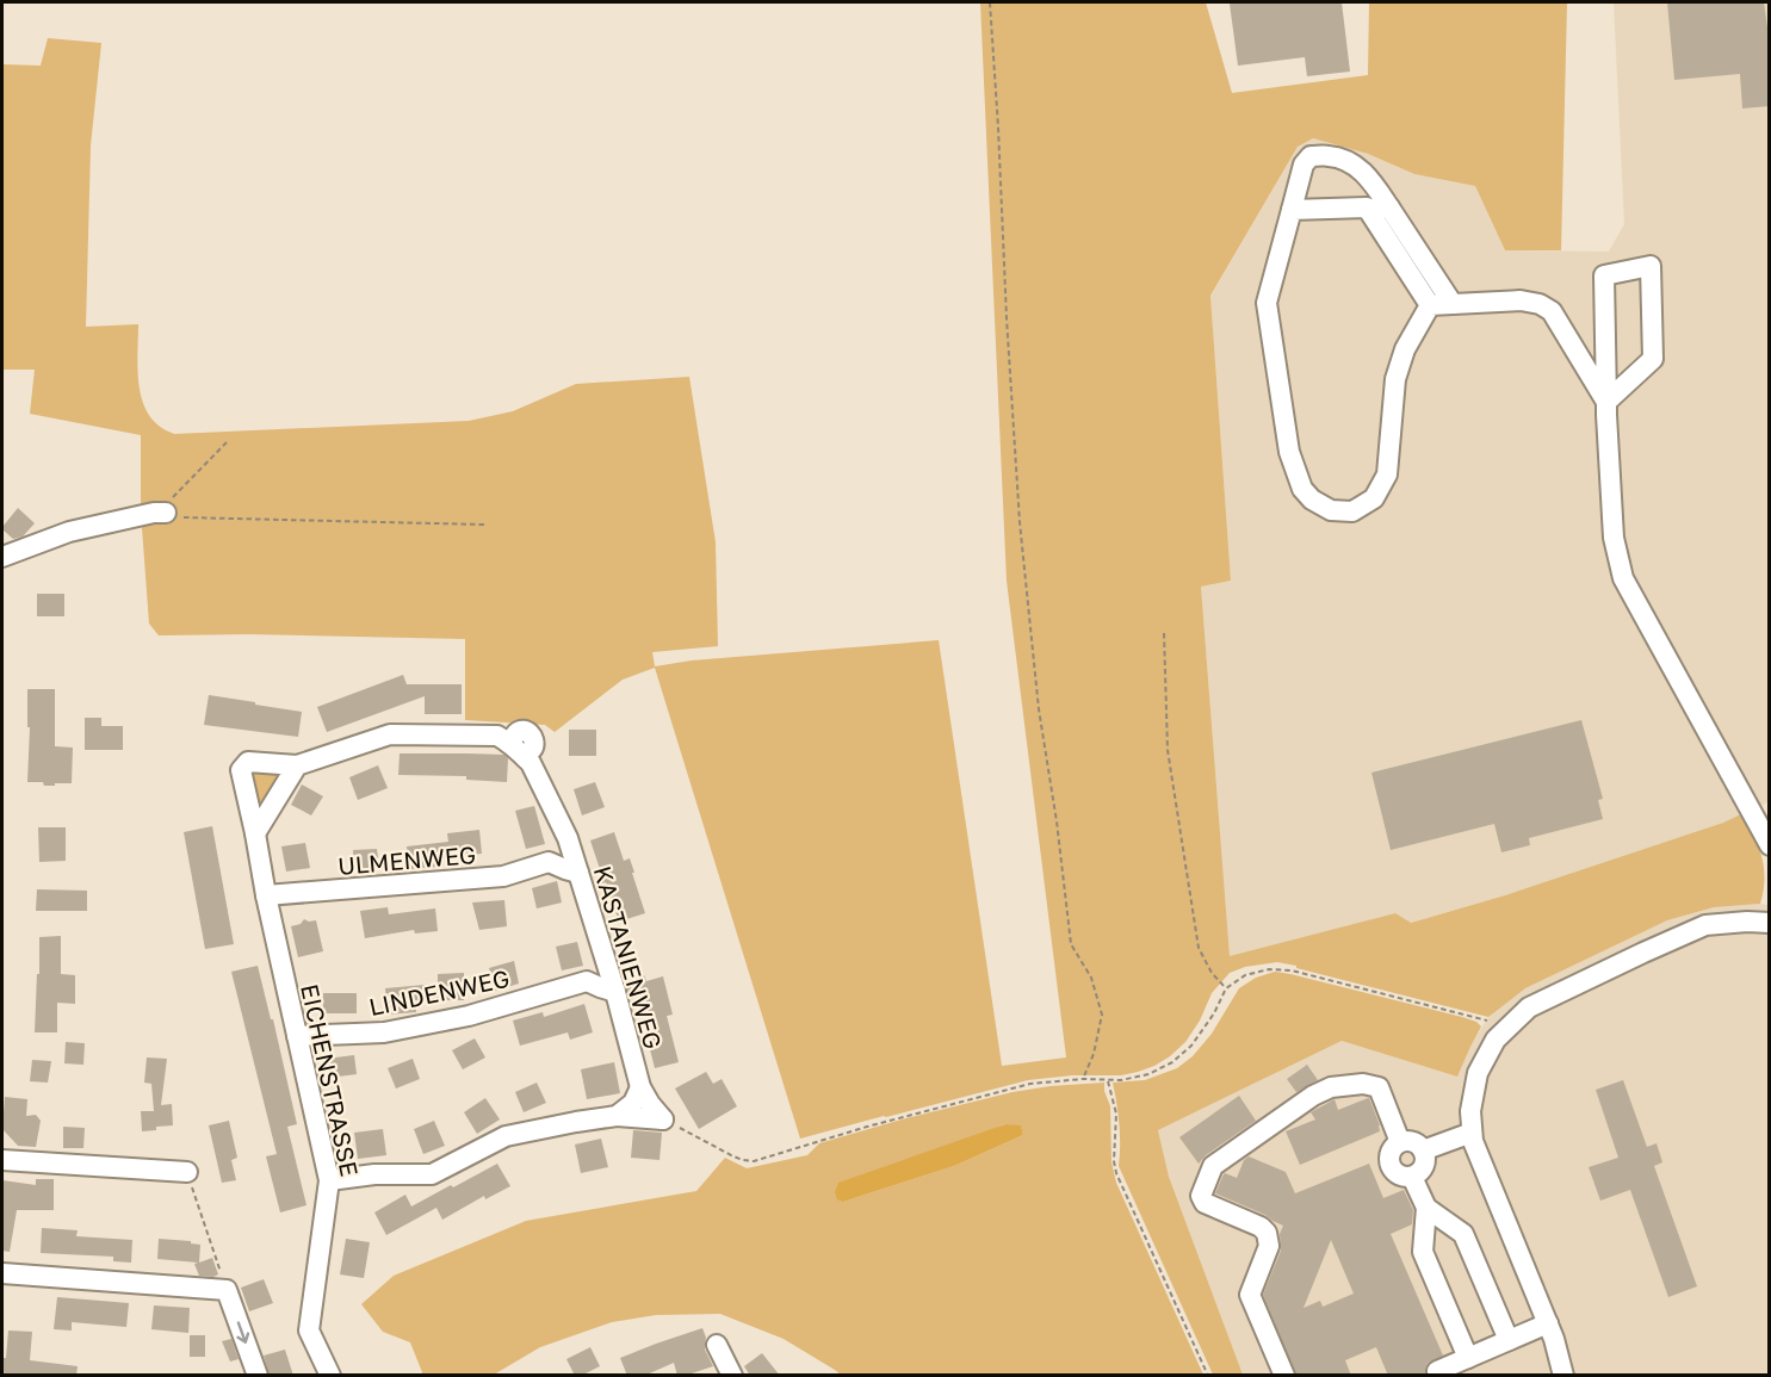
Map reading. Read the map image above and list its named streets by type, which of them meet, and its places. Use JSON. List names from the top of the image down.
{
  "streets": {
    "street": [
      "ULMENWEG",
      "KASTANIENWEG",
      "LINDENWEG",
      "EICHENSTRASSE"
    ]
  },
  "crossings": [
    ["ULMENWEG", "EICHENSTRASSE"],
    ["KASTANIENWEG", "EICHENSTRASSE"],
    ["LINDENWEG", "EICHENSTRASSE"]
  ]
}
